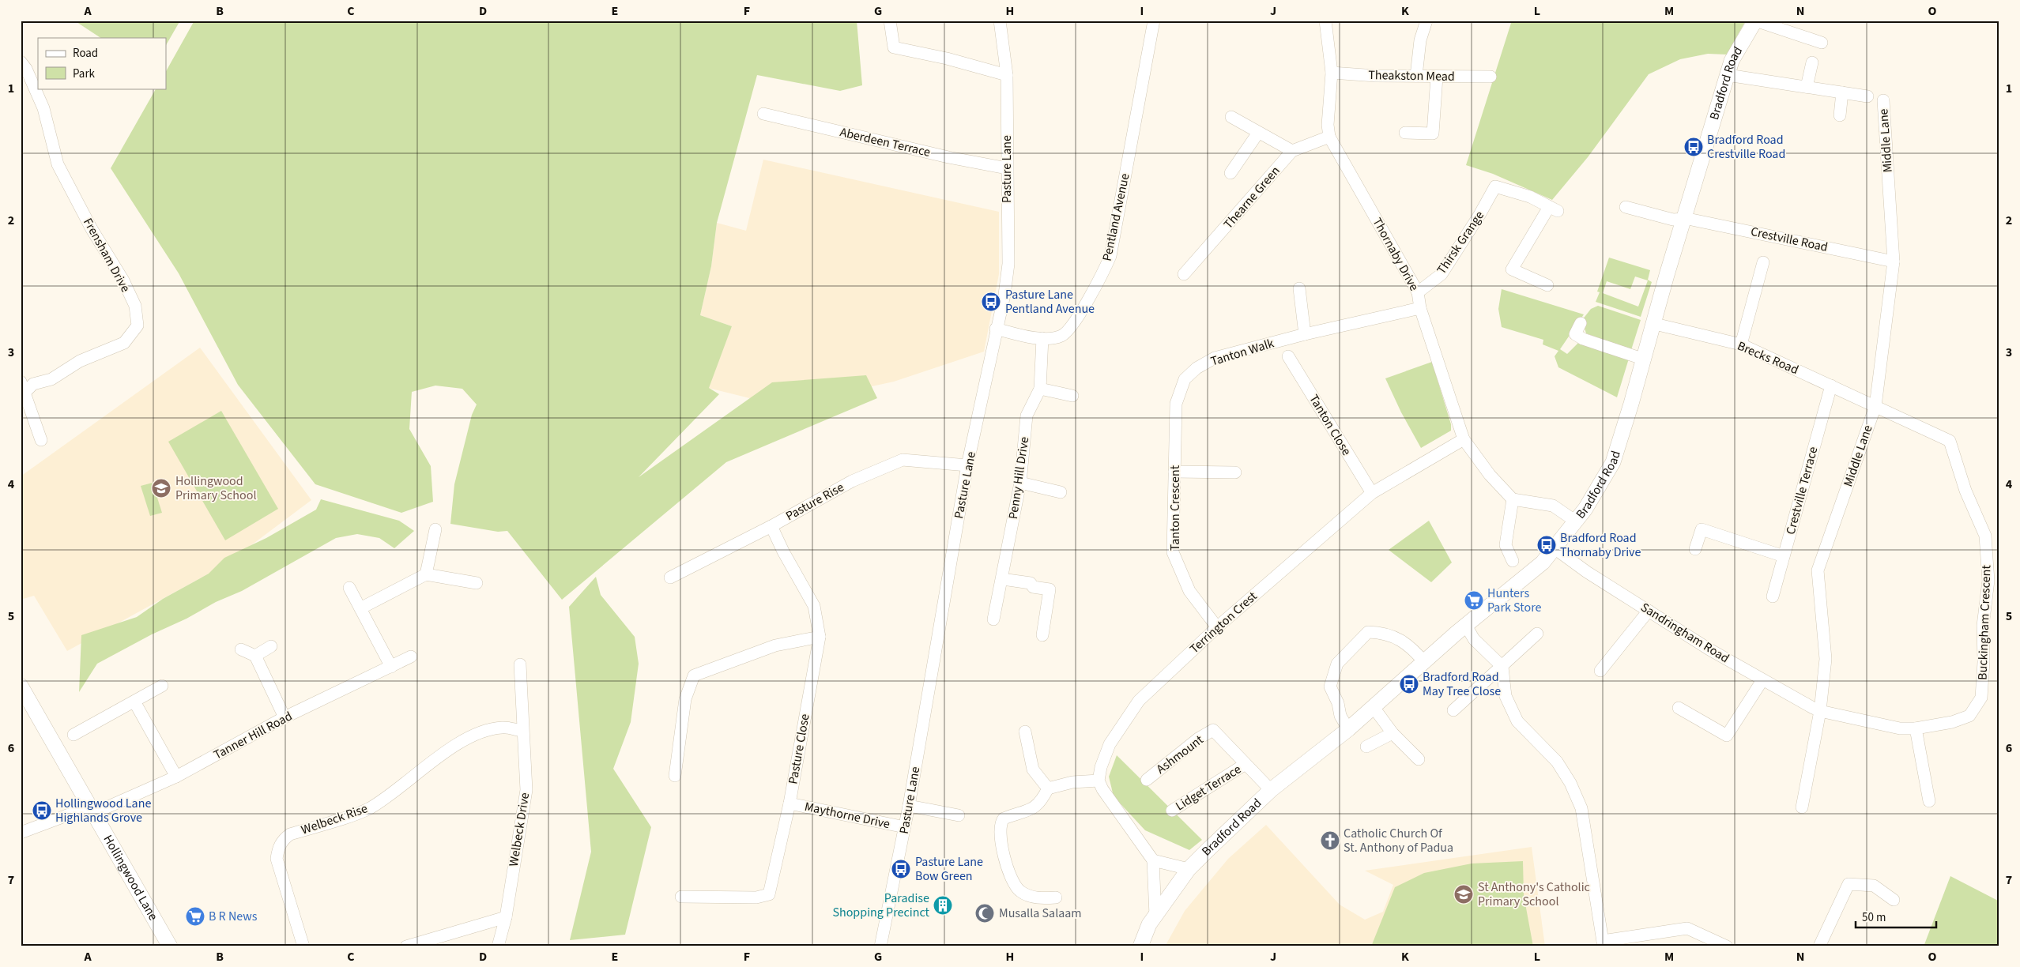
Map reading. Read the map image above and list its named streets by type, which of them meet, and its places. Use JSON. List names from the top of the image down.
{
  "streets": {
    "street": [
      "Theakston Mead",
      "Bradford Road",
      "Middle Lane",
      "Aberdeen Terrace",
      "Pasture Lane",
      "Thearne Green",
      "Pentland Avenue",
      "Crestville Road",
      "Thirsk Grange",
      "Thornaby Drive",
      "Frensham Drive",
      "Tanton Walk",
      "Brecks Road",
      "Tanton Close",
      "Penny Hill Drive",
      "Crestville Terrace",
      "Pasture Rise",
      "Tanton Crescent",
      "Terrington Crest",
      "Buckingham Crescent",
      "Sandringham Road",
      "Tanner Hill Road",
      "Pasture Close",
      "Ashmount",
      "Lidget Terrace",
      "Maythorne Drive",
      "Welbeck Rise",
      "Welbeck Drive",
      "Hollingwood Lane"
    ]
  },
  "crossings": [
    ["Theakston Mead", "Thornaby Drive"],
    ["Bradford Road", "Crestville Road"],
    ["Bradford Road", "Brecks Road"],
    ["Bradford Road", "Sandringham Road"],
    ["Bradford Road", "Lidget Terrace"],
    ["Middle Lane", "Crestville Road"],
    ["Middle Lane", "Brecks Road"],
    ["Middle Lane", "Buckingham Crescent"],
    ["Middle Lane", "Sandringham Road"],
    ["Aberdeen Terrace", "Pasture Lane"],
    ["Pasture Lane", "Pentland Avenue"],
    ["Pasture Lane", "Pasture Rise"],
    ["Pasture Lane", "Maythorne Drive"],
    ["Thearne Green", "Thornaby Drive"],
    ["Pentland Avenue", "Penny Hill Drive"],
    ["Thirsk Grange", "Thornaby Drive"],
    ["Thornaby Drive", "Tanton Walk"],
    ["Thornaby Drive", "Terrington Crest"],
    ["Tanton Walk", "Tanton Crescent"],
    ["Brecks Road", "Crestville Terrace"],
    ["Brecks Road", "Buckingham Crescent"],
    ["Tanton Close", "Terrington Crest"],
    ["Pasture Rise", "Pasture Close"],
    ["Tanton Crescent", "Terrington Crest"],
    ["Buckingham Crescent", "Sandringham Road"],
    ["Tanner Hill Road", "Hollingwood Lane"],
    ["Pasture Close", "Maythorne Drive"],
    ["Ashmount", "Lidget Terrace"],
    ["Welbeck Rise", "Welbeck Drive"]
  ],
  "places": {
    "bus stop": [
      "Bradford Road Crestville Road",
      "Pasture Lane Pentland Avenue",
      "Bradford Road Thornaby Drive",
      "Bradford Road May Tree Close",
      "Hollingwood Lane Highlands Grove",
      "Pasture Lane Bow Green"
    ],
    "school or university": ["Hollingwood Primary School", "St Anthony's Catholic Primary School"],
    "supermarket": ["Hunters Park Store", "B R News"],
    "church": ["Catholic Church Of St. Anthony of Padua"],
    "building": ["Paradise Shopping Precinct"],
    "mosque": ["Musalla Salaam"]
  },
  "legend": ["Road", "Park"],
  "scale_bar": "50 m",
  "grid": {
    "columns": [
      "A",
      "B",
      "C",
      "D",
      "E",
      "F",
      "G",
      "H",
      "I",
      "J",
      "K",
      "L",
      "M",
      "N",
      "O"
    ],
    "rows": [
      "1",
      "2",
      "3",
      "4",
      "5",
      "6",
      "7"
    ]
  }
}
